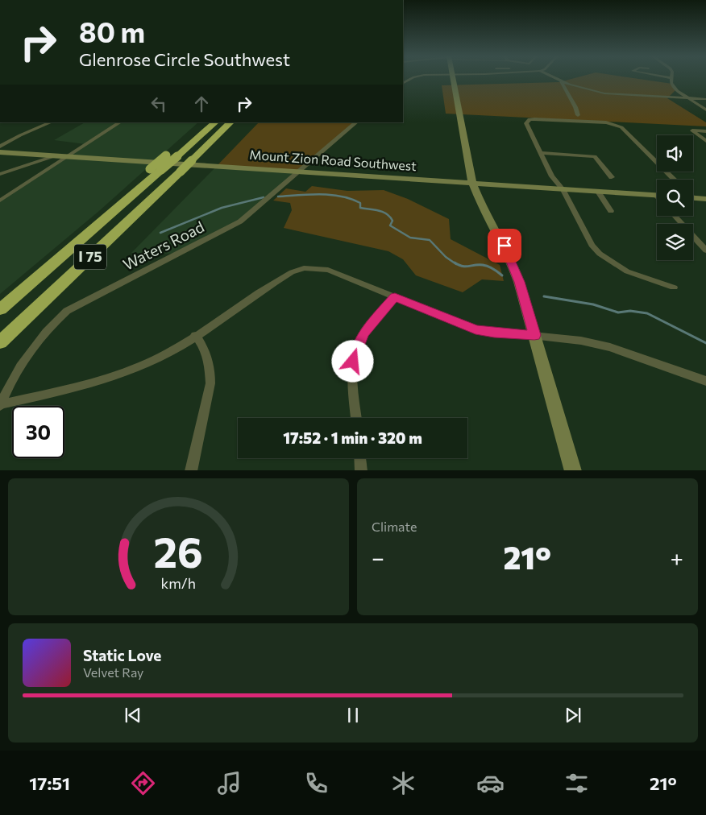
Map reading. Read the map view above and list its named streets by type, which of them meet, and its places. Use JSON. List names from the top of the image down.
{
  "streets": {
    "highway": ["I 75"],
    "street": ["Mount Zion Road Southwest", "Waters Road"]
  },
  "crossings": [
    ["Mount Zion Road Southwest", "Waters Road"]
  ],
  "page": {
    "turn": ["80 m", "Glenrose Circle Southwest"],
    "limit": "30",
    "trip": "17:52 · 1 min · 320 m",
    "tile": "Climate",
    "heat": ["−", "21°", "+"],
    "song": ["Static Love", "Velvet Ray"],
    "tabs": ["17:51", "21°"],
    "gauge": ["26", "km/h"]
  }
}
